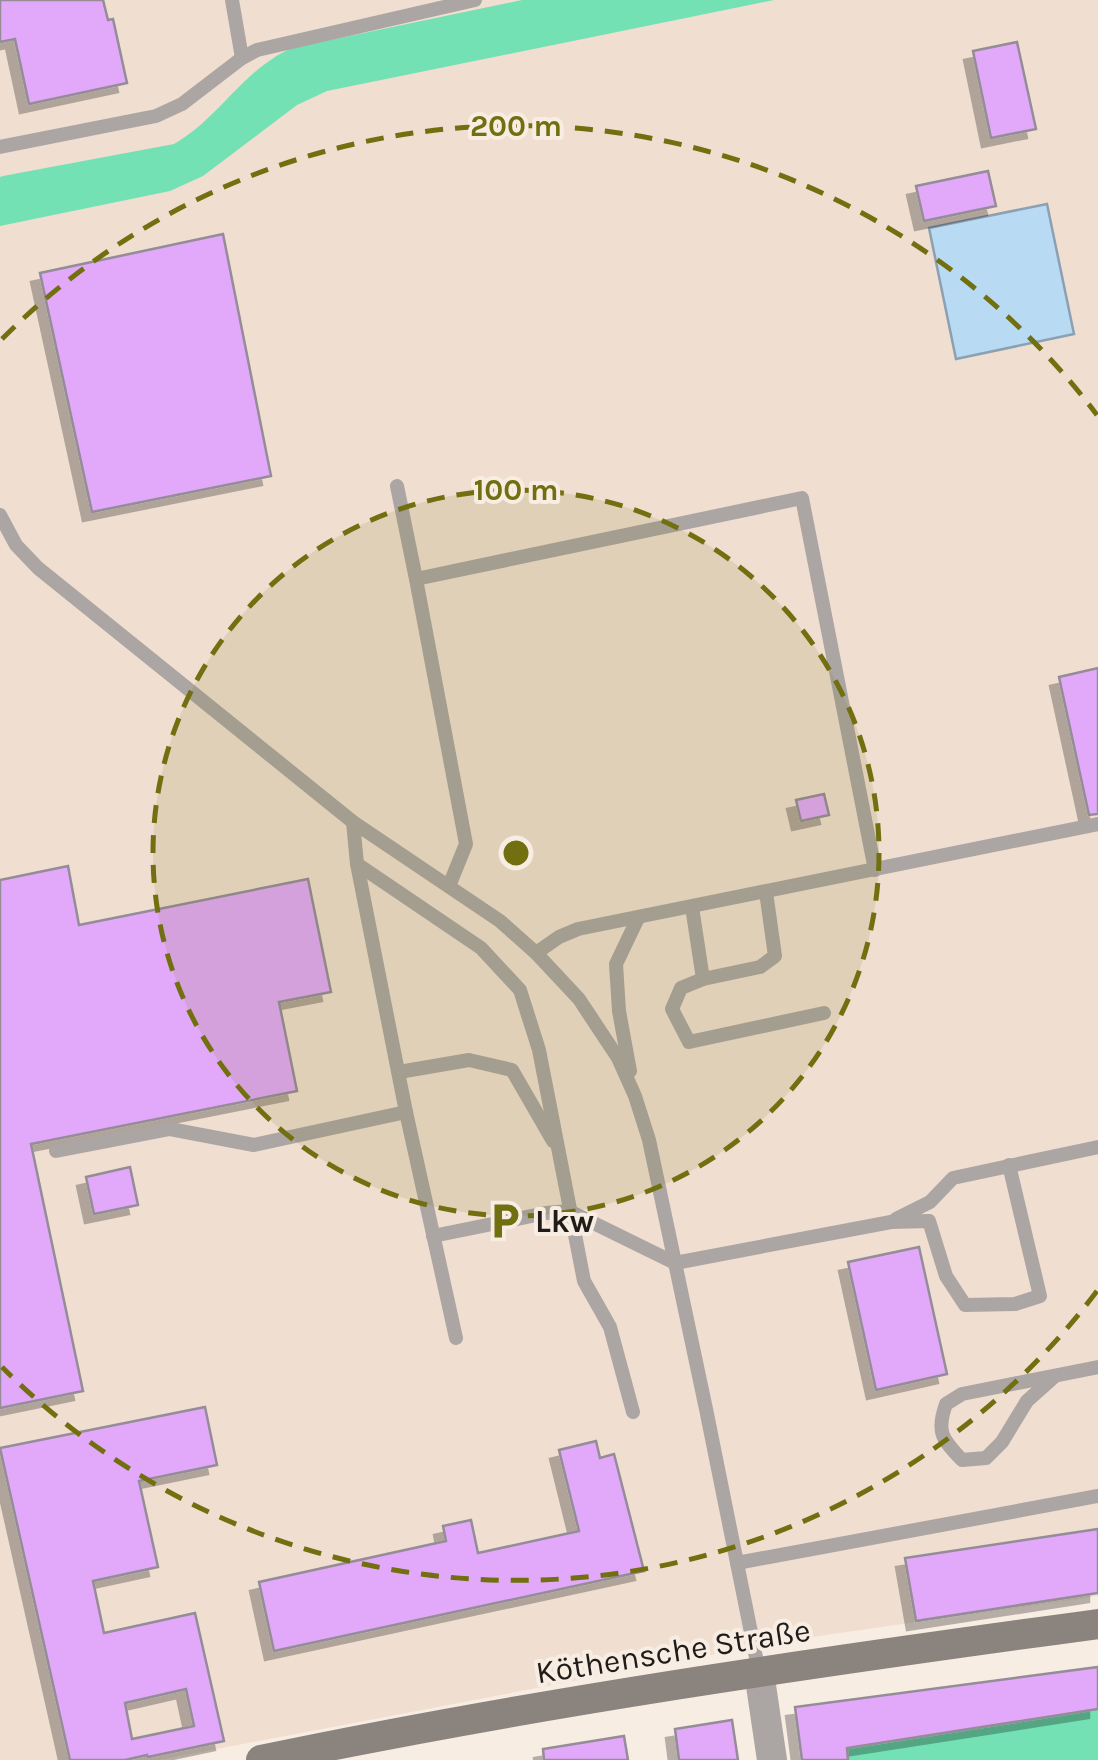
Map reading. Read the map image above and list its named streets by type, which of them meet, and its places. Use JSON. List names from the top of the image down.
{
  "streets": {
    "main road": ["Köthensche Straße"]
  },
  "places": {
    "parking": ["Lkw"]
  },
  "rings": ["200 m", "100 m"]
}
